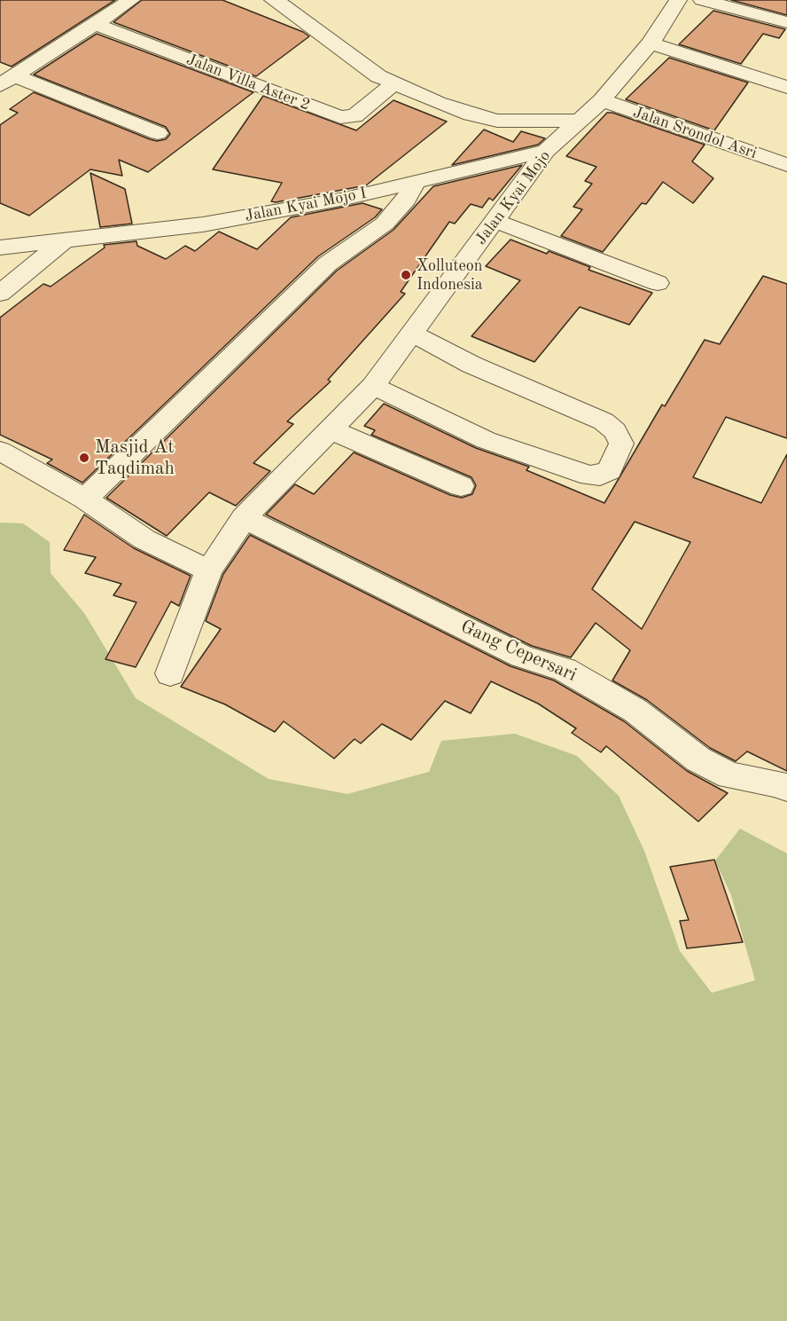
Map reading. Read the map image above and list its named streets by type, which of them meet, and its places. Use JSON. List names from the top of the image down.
{
  "streets": {
    "street": [
      "Jalan Villa Aster 2",
      "Jalan Srondol Asri",
      "Jalan Kyai Mojo",
      "Jalan Kyai Mojo I",
      "Gang Cepersari"
    ]
  },
  "crossings": [
    ["Jalan Srondol Asri", "Jalan Kyai Mojo"],
    ["Jalan Kyai Mojo", "Jalan Kyai Mojo I"],
    ["Jalan Kyai Mojo", "Gang Cepersari"]
  ],
  "places": ["Xolluteon Indonesia", "Masjid At Taqdimah"]
}
